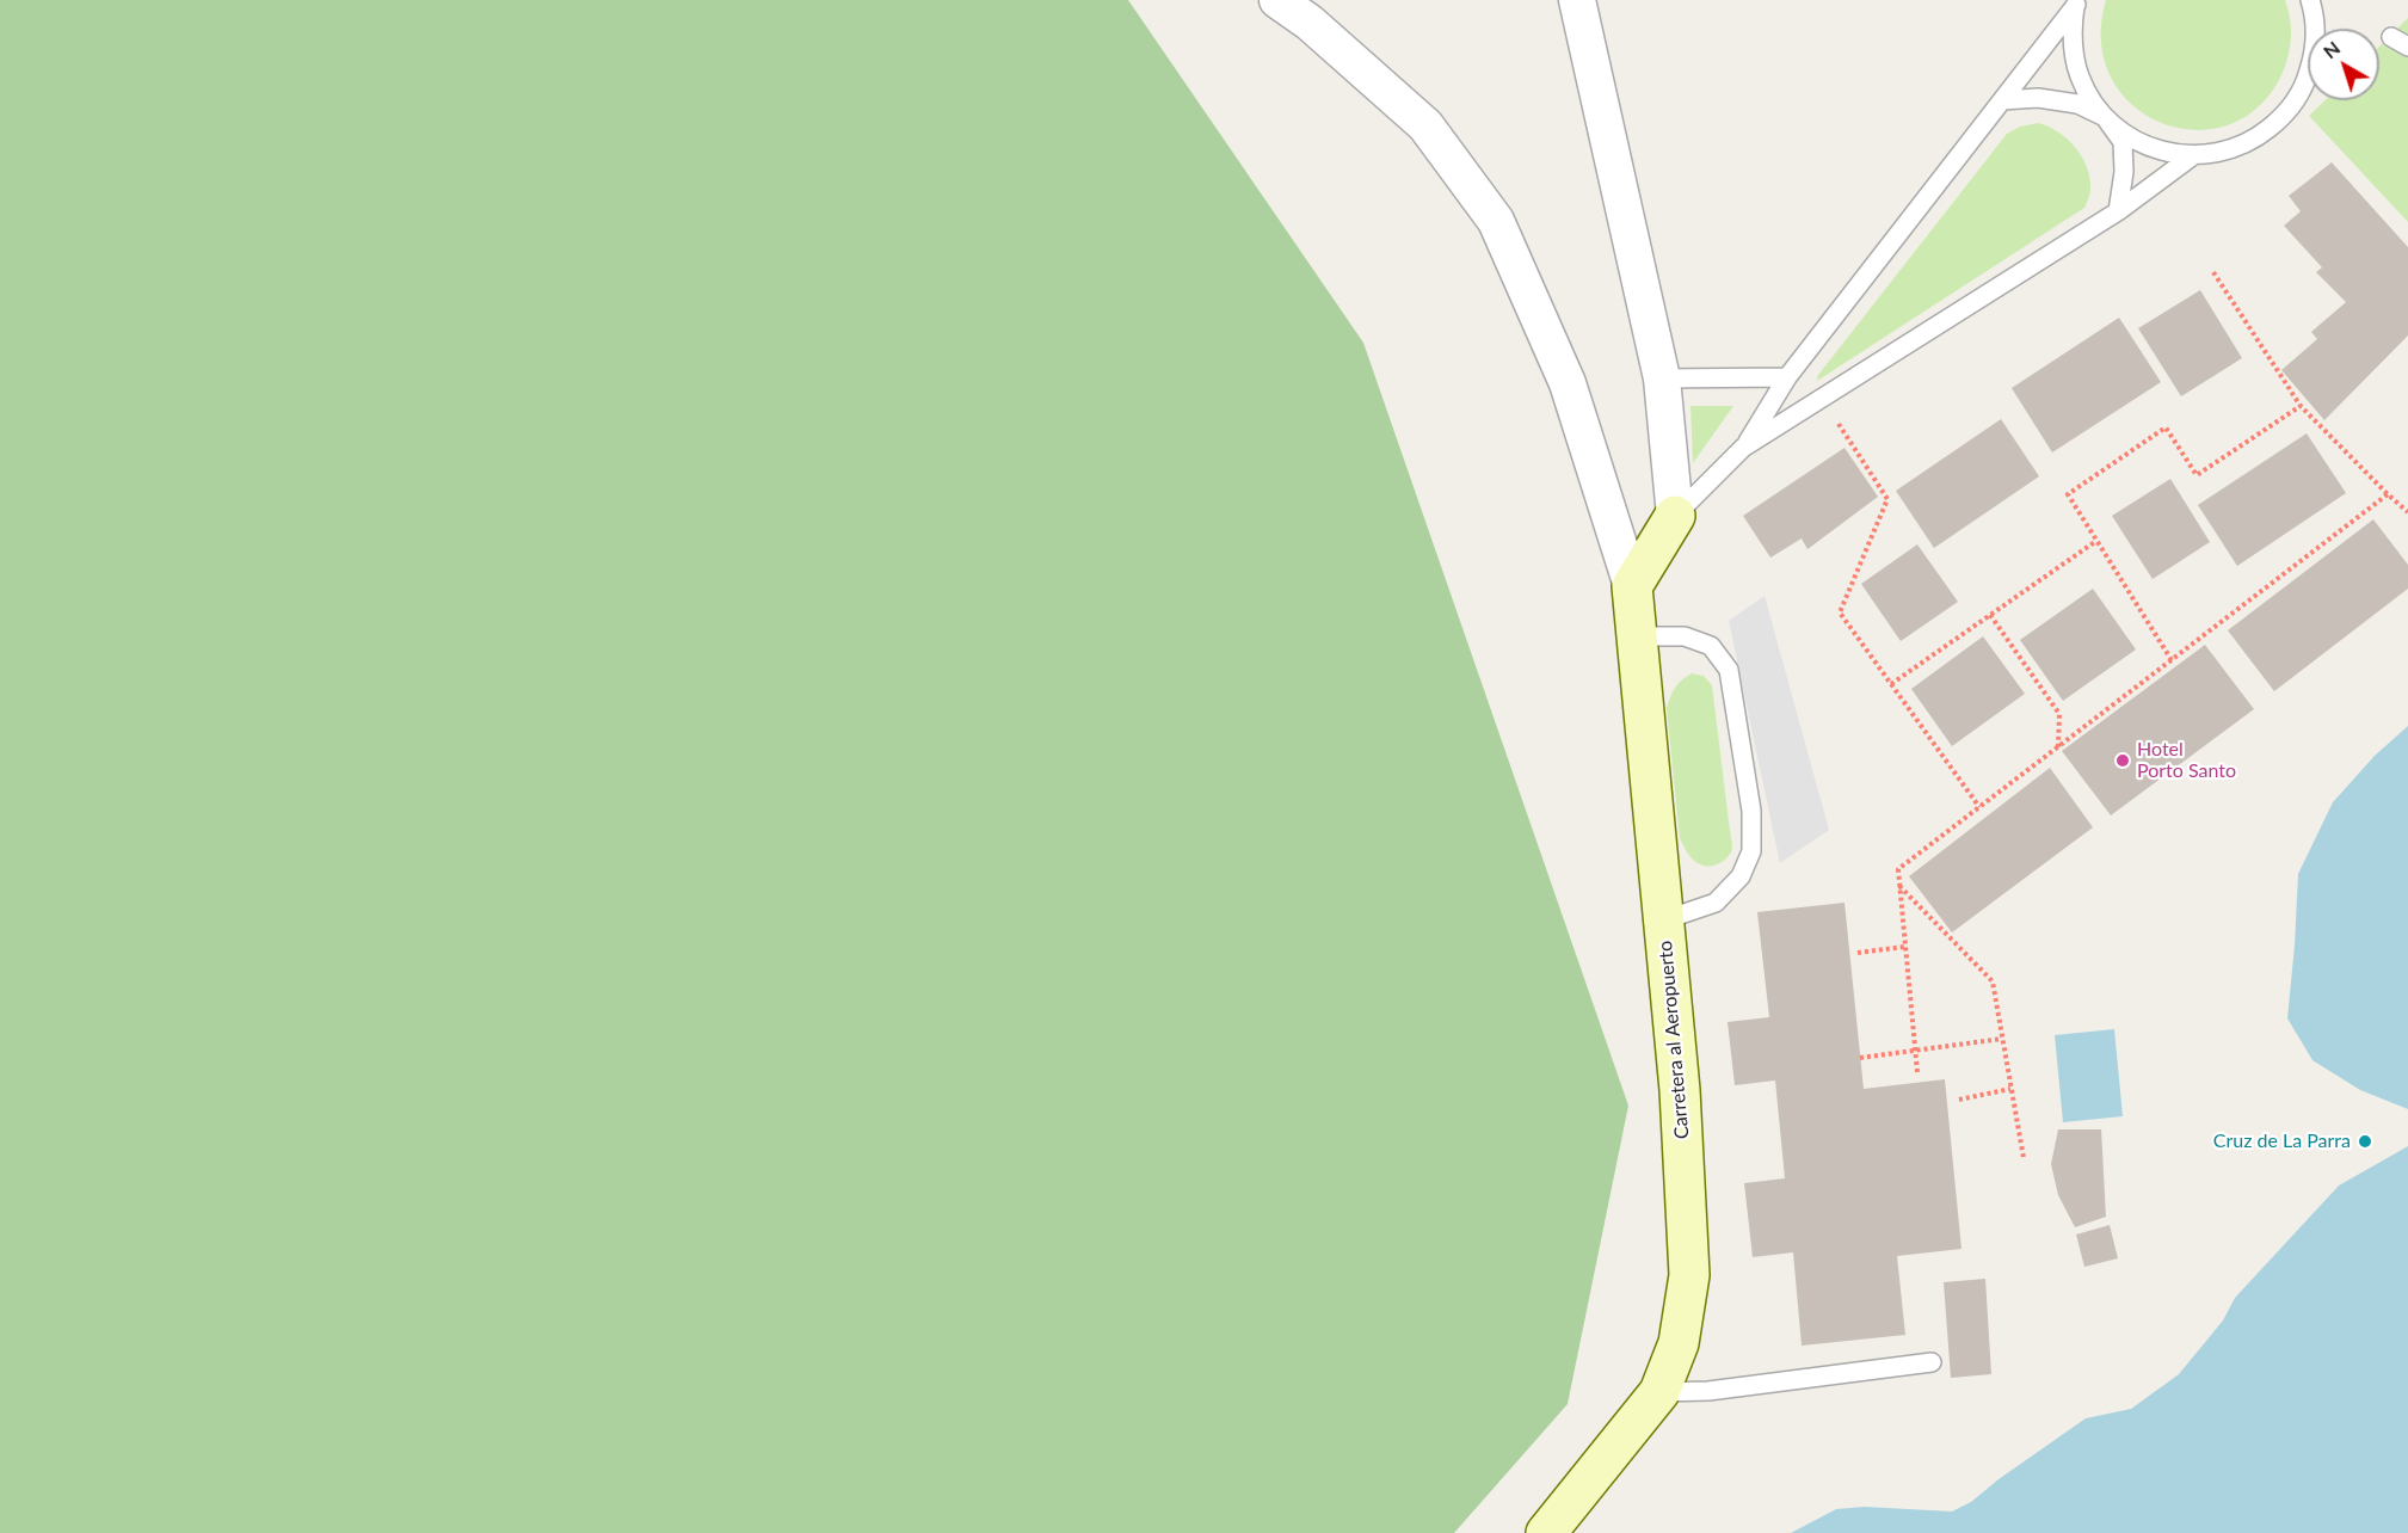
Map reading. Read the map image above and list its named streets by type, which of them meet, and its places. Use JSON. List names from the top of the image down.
{
  "streets": {
    "main road": ["Carretera al Aeropuerto"]
  },
  "places": ["Hotel Porto Santo", "Cruz de La Parra"],
  "north": "top left"
}
